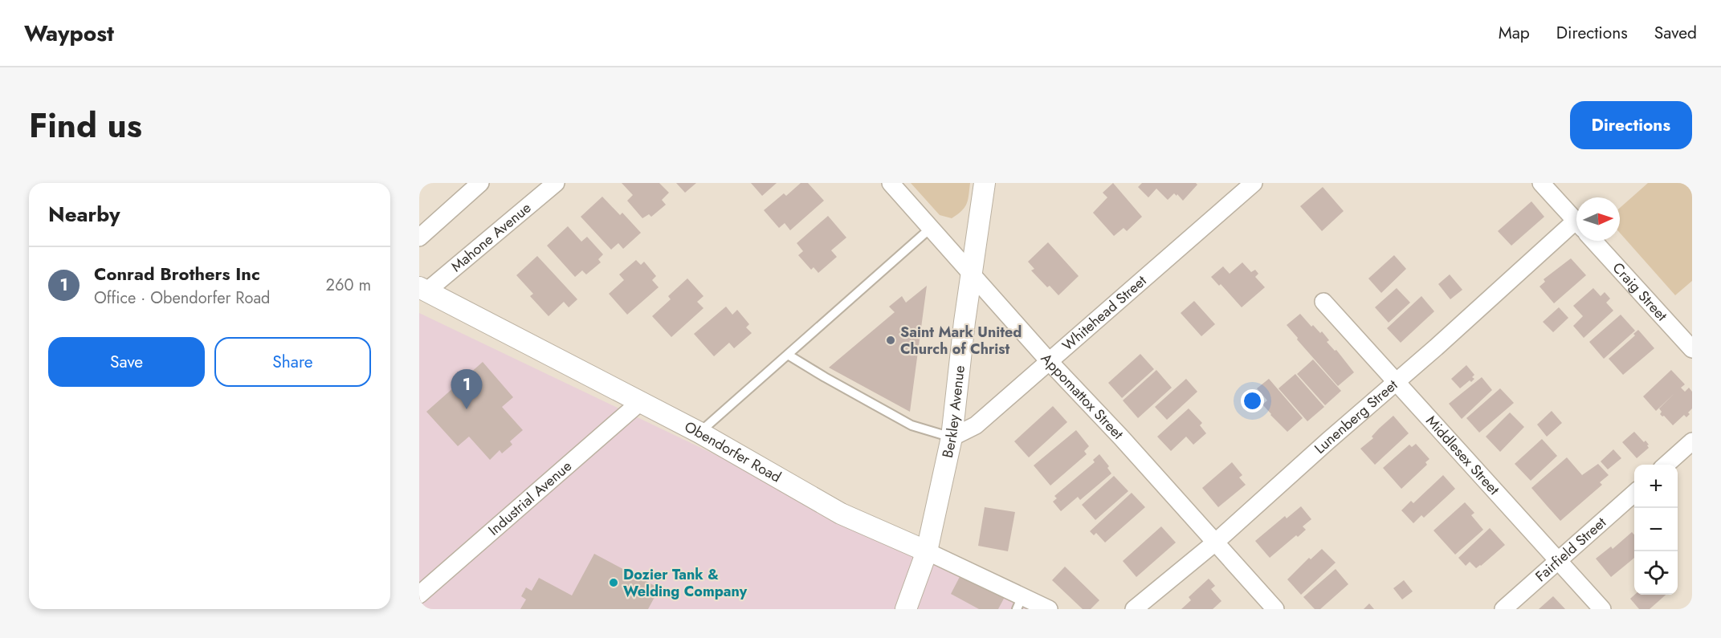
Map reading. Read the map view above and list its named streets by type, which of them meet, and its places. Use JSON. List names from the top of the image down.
{
  "streets": {
    "street": [
      "Mahone Avenue",
      "Craig Street",
      "Whitehead Street",
      "Appomattox Street",
      "Berkley Avenue",
      "Lunenberg Street",
      "Obendorfer Road",
      "Middlesex Street",
      "Industrial Avenue",
      "Fairfield Street"
    ]
  },
  "crossings": [
    ["Mahone Avenue", "Obendorfer Road"],
    ["Whitehead Street", "Appomattox Street"],
    ["Whitehead Street", "Berkley Avenue"],
    ["Appomattox Street", "Berkley Avenue"],
    ["Appomattox Street", "Lunenberg Street"],
    ["Berkley Avenue", "Obendorfer Road"],
    ["Lunenberg Street", "Middlesex Street"],
    ["Obendorfer Road", "Industrial Avenue"],
    ["Middlesex Street", "Fairfield Street"]
  ],
  "places": ["Saint Mark United Church of Christ", "Dozier Tank & Welding Company"],
  "north": "right",
  "page": {
    "header": "Waypost",
    "nav": ["Map", "Directions", "Saved"],
    "title": "Find us",
    "buttons": [
      "Directions",
      ["Save", "Share"]
    ],
    "heading": "Nearby",
    "list": [
      {
        "mark": "1",
        "name": "Conrad Brothers Inc",
        "note": "Office · Obendorfer Road",
        "value": "260 m"
      }
    ],
    "pins": "1",
    "map_buttons": ["+", "−"]
  }
}
